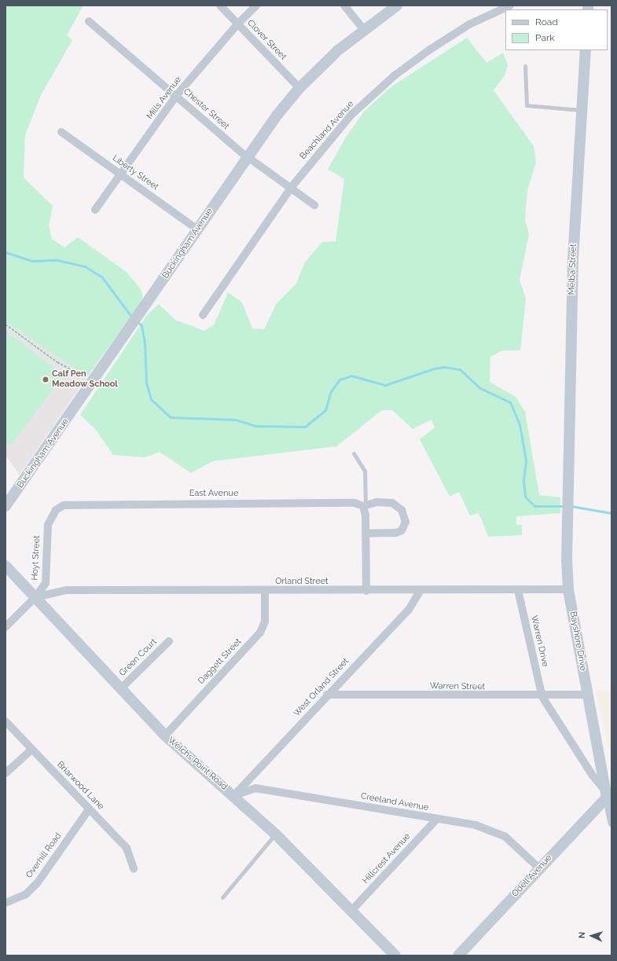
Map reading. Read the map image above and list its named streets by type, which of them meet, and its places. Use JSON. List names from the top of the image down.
{
  "streets": {
    "main road": [
      "Buckingham Avenue",
      "Melba Street",
      "Bayshore Drive",
      "Welchs Point Road",
      "Odell Avenue"
    ],
    "street": [
      "Clover Street",
      "Mills Avenue",
      "Chester Street",
      "Beachland Avenue",
      "Liberty Street",
      "East Avenue",
      "Hoyt Street",
      "Orland Street",
      "Warren Drive",
      "Green Court",
      "Daggett Street",
      "Warren Street",
      "West Orland Street",
      "Briarwood Lane",
      "Creeland Avenue",
      "Overhill Road",
      "Hillcrest Avenue"
    ]
  },
  "crossings": [
    ["Clover Street", "Mills Avenue"],
    ["Clover Street", "Buckingham Avenue"],
    ["Mills Avenue", "Chester Street"],
    ["Mills Avenue", "Liberty Street"],
    ["Chester Street", "Beachland Avenue"],
    ["Chester Street", "Buckingham Avenue"],
    ["Liberty Street", "Buckingham Avenue"],
    ["Melba Street", "Bayshore Drive"],
    ["East Avenue", "Hoyt Street"],
    ["Hoyt Street", "Orland Street"],
    ["Hoyt Street", "Welchs Point Road"],
    ["Orland Street", "Warren Drive"],
    ["Orland Street", "Bayshore Drive"],
    ["Orland Street", "Daggett Street"],
    ["Orland Street", "West Orland Street"],
    ["Orland Street", "Welchs Point Road"],
    ["Warren Drive", "Bayshore Drive"],
    ["Warren Drive", "Warren Street"],
    ["Bayshore Drive", "Warren Street"],
    ["Bayshore Drive", "Odell Avenue"],
    ["Green Court", "Welchs Point Road"],
    ["Daggett Street", "Welchs Point Road"],
    ["Warren Street", "West Orland Street"],
    ["West Orland Street", "Welchs Point Road"],
    ["West Orland Street", "Creeland Avenue"],
    ["Welchs Point Road", "Creeland Avenue"],
    ["Welchs Point Road", "Hillcrest Avenue"],
    ["Briarwood Lane", "Overhill Road"],
    ["Creeland Avenue", "Hillcrest Avenue"],
    ["Creeland Avenue", "Odell Avenue"]
  ],
  "places": ["Calf Pen Meadow School"],
  "legend": ["Road", "Park"],
  "north": "left"
}
